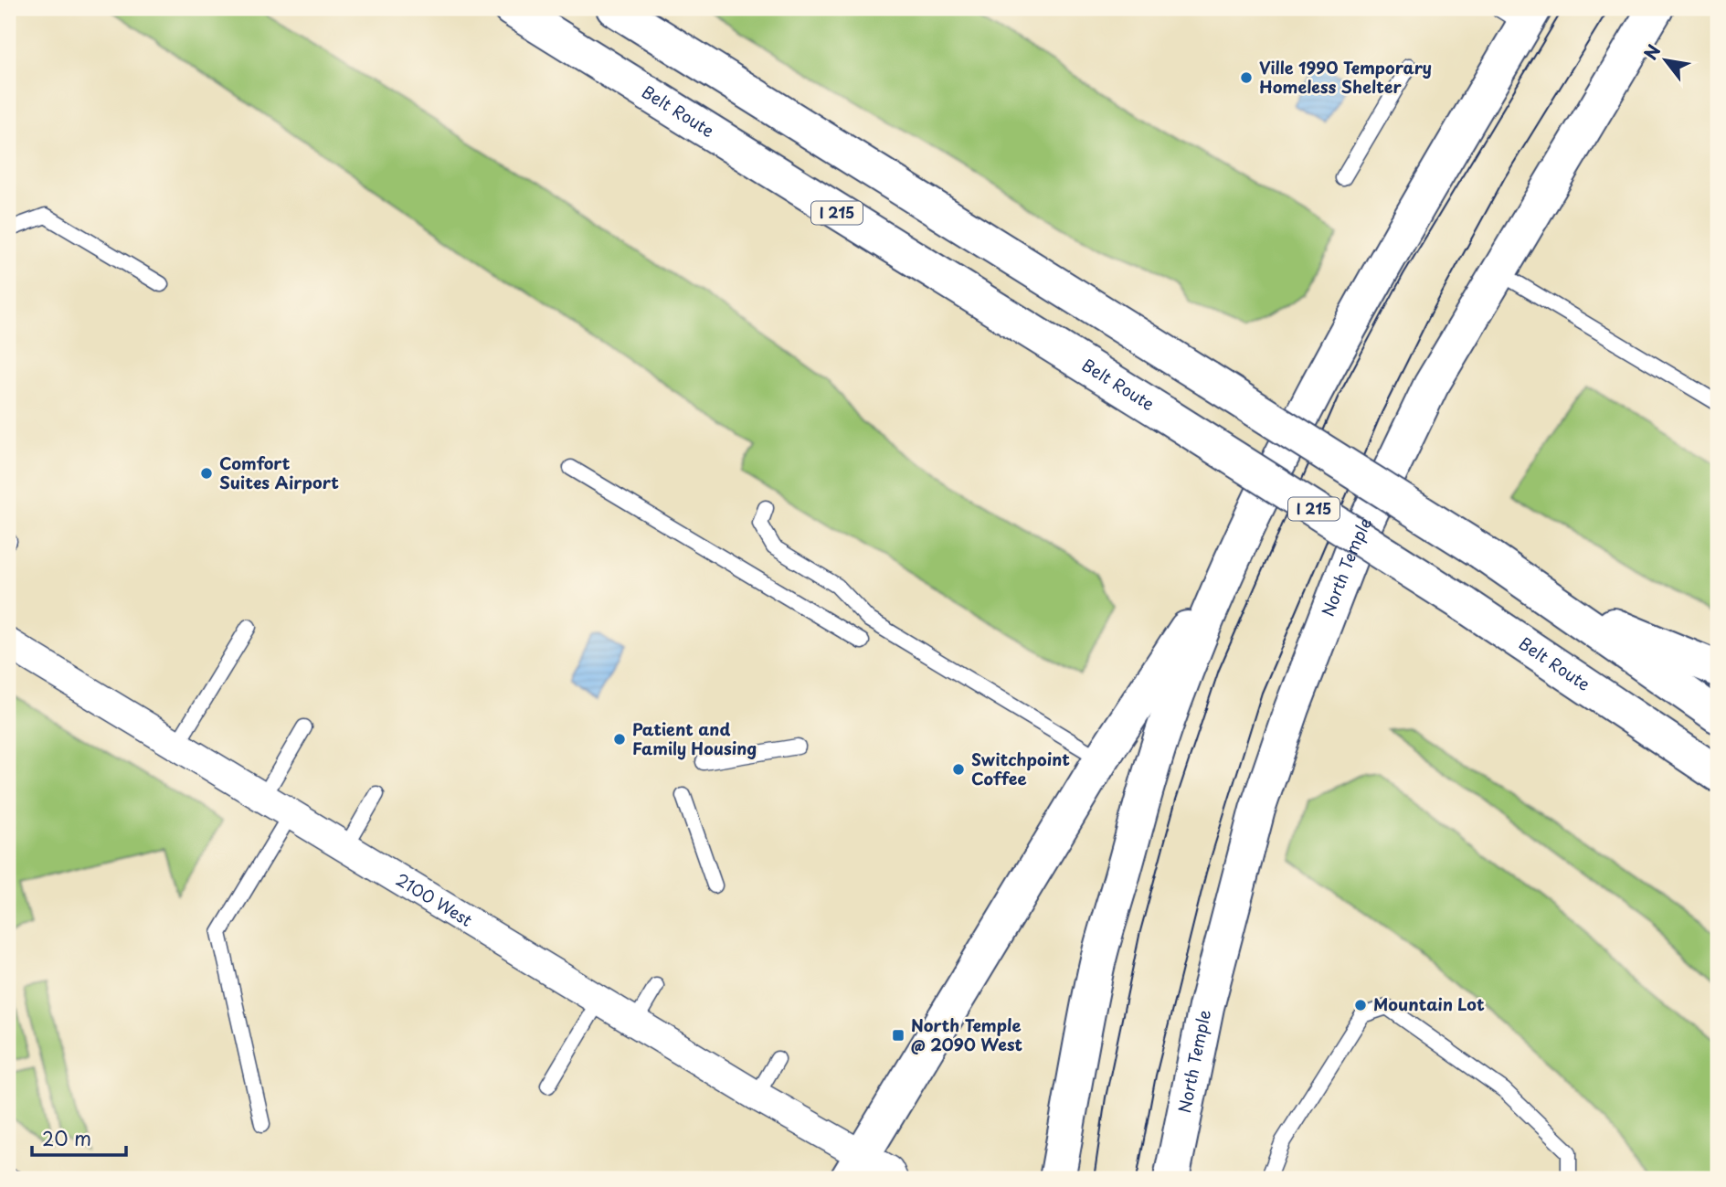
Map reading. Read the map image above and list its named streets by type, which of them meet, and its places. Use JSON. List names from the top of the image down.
{
  "streets": {
    "main road": ["Belt Route", "I 215", "North Temple"],
    "street": ["2100 West"]
  },
  "places": {
    "other": [
      "Ville 1990 Temporary Homeless Shelter",
      "Comfort Suites Airport",
      "Patient and Family Housing",
      "Switchpoint Coffee",
      "Mountain Lot"
    ],
    "transit": ["North Temple @ 2090 West"]
  },
  "scale_bar": "20 m",
  "north": "top left"
}
